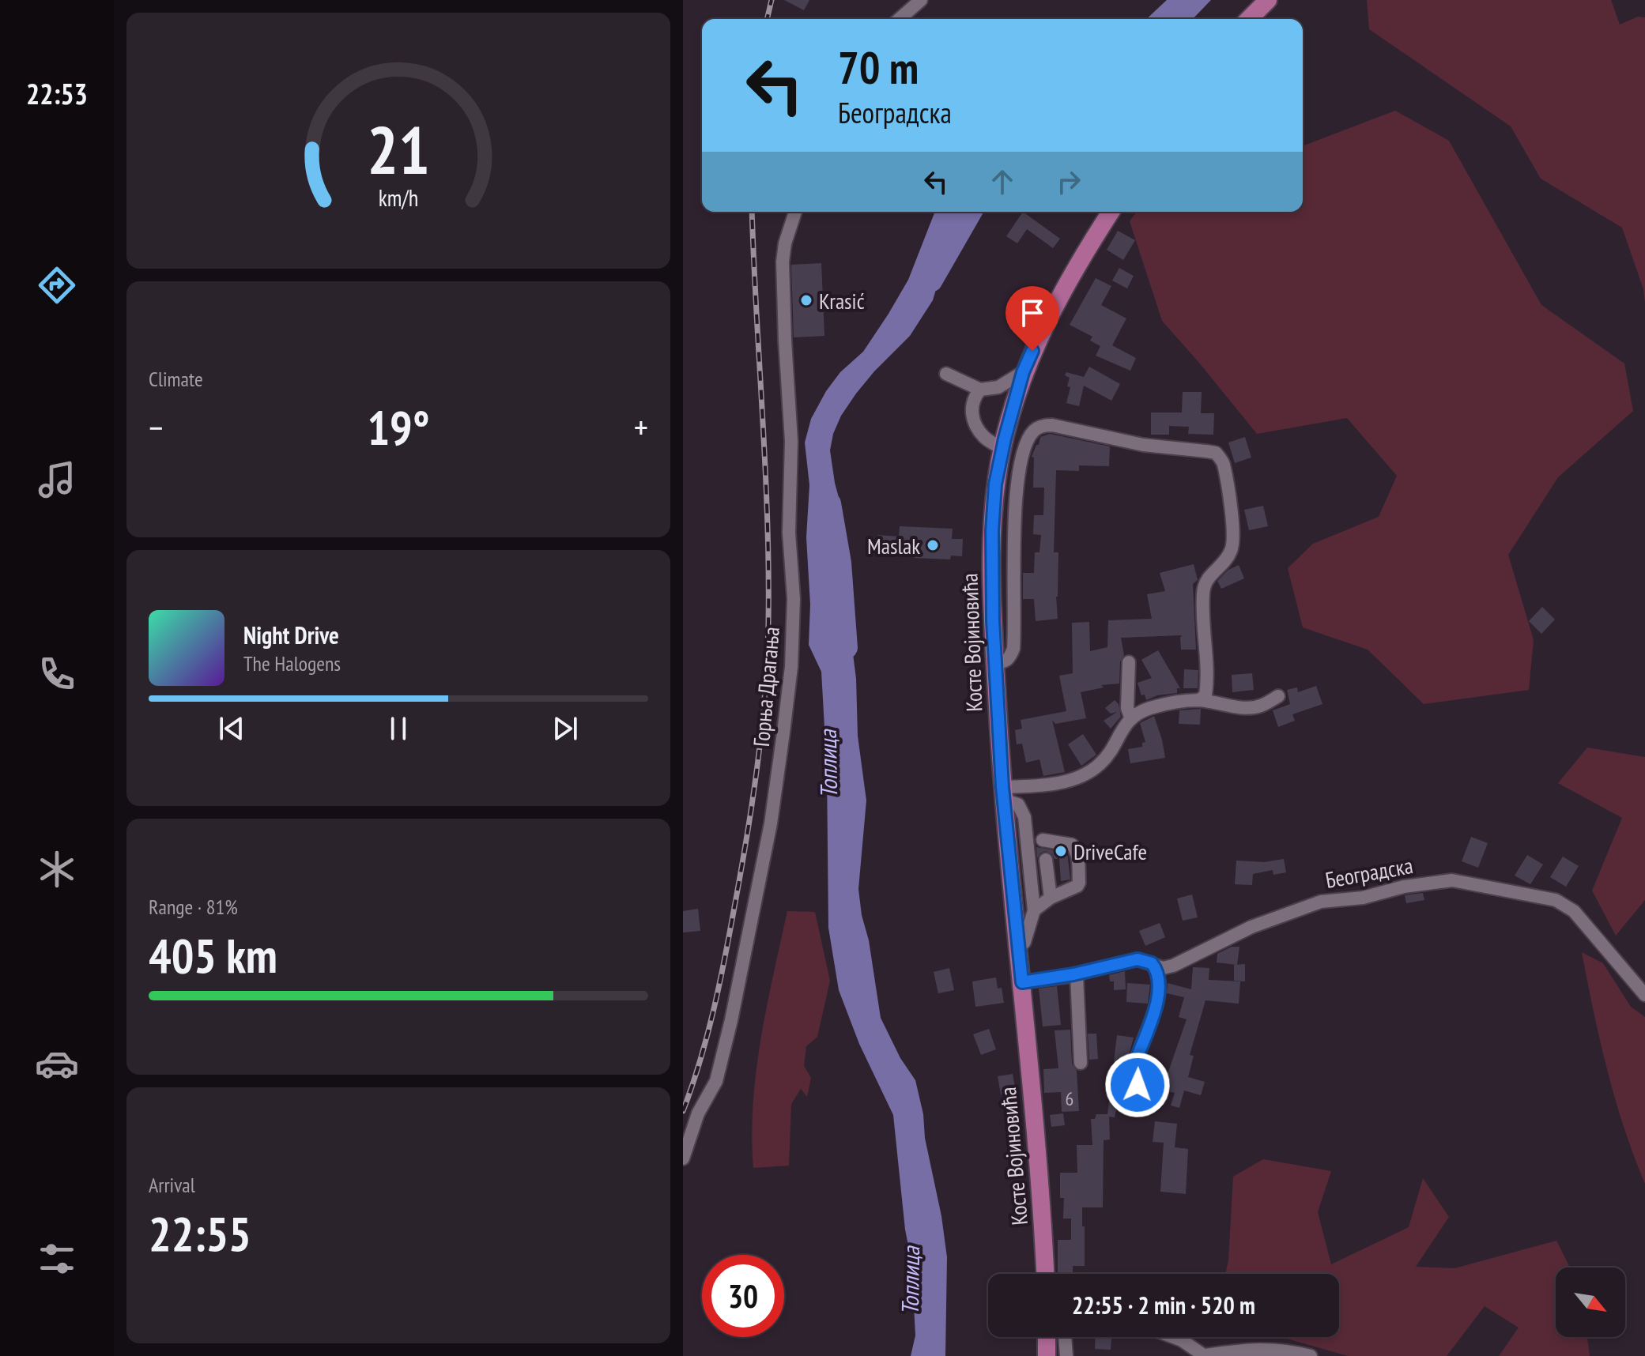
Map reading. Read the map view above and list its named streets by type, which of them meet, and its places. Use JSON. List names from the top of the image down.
{
  "streets": {
    "main road": ["Косте Војиновића"],
    "street": ["Горња Драгања", "Београдска"]
  },
  "crossings": [
    ["Косте Војиновића", "Београдска"]
  ],
  "water": ["Топлица"],
  "places": ["Krasić", "Maslak", "DriveCafe"],
  "house_numbers": ["6"],
  "north": "bottom right",
  "page": {
    "tabs": "22:53",
    "turn": ["70 m", "Београдска"],
    "tile": [
      "Climate",
      ["Range · 81%", "405 km"],
      ["Arrival", "22:55"]
    ],
    "heat": ["−", "19°", "+"],
    "song": ["Night Drive", "The Halogens"],
    "limit": "30",
    "trip": "22:55 · 2 min · 520 m",
    "gauge": ["21", "km/h"]
  }
}
